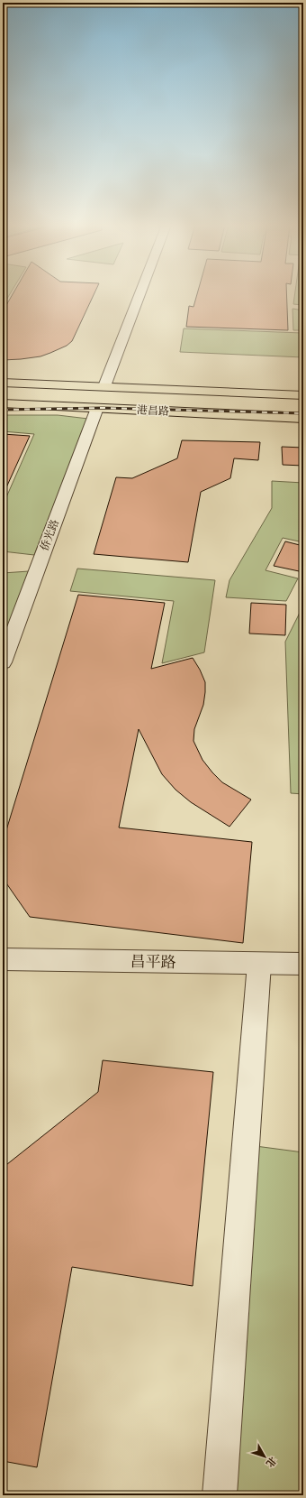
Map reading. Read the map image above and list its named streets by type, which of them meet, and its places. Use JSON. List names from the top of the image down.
{
  "streets": {
    "main road": ["港昌路"],
    "street": ["侨光路", "昌平路"]
  },
  "crossings": [
    ["港昌路", "侨光路"]
  ],
  "north": "bottom right"
}
